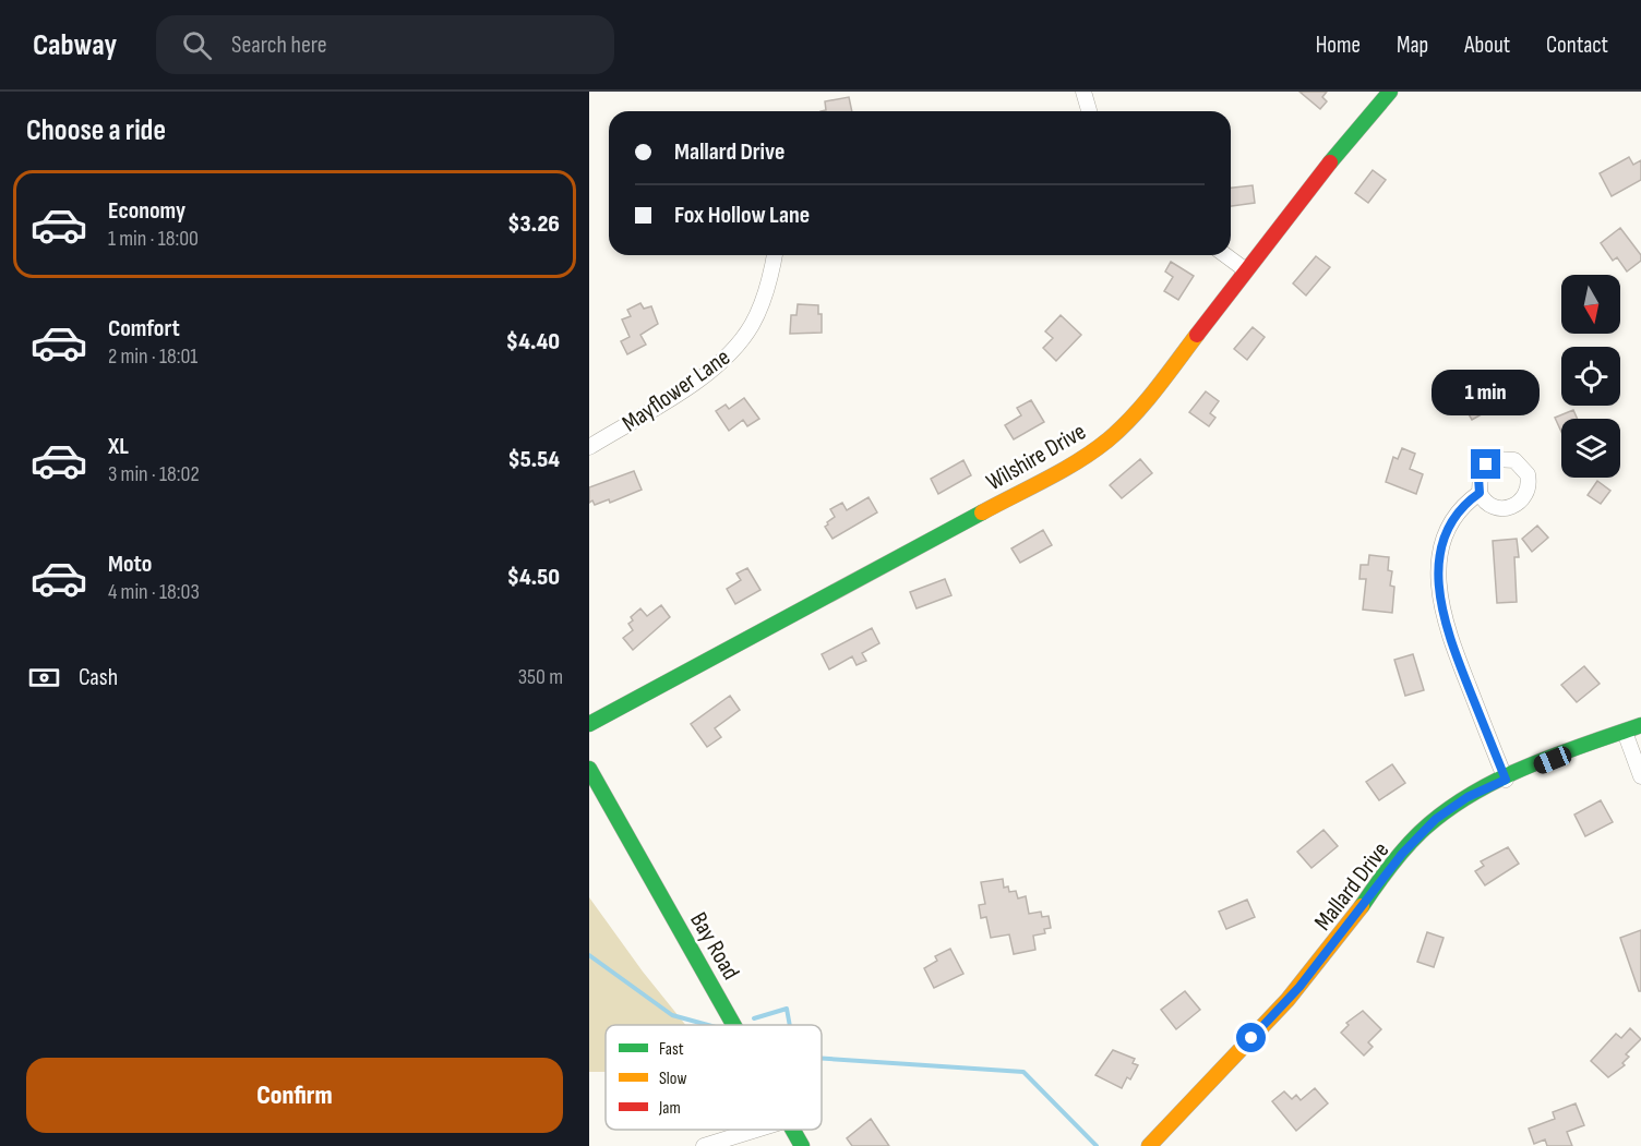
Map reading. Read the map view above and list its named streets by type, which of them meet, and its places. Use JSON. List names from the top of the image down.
{
  "streets": {
    "street": [
      "Mayflower Lane",
      "Wilshire Drive",
      "Mallard Drive",
      "Bay Road"
    ]
  },
  "legend": ["Fast", "Slow", "Jam"],
  "north": "bottom",
  "page": {
    "header": "Cabway",
    "search": "Search here",
    "nav": [
      "Home",
      "Map",
      "About",
      "Contact"
    ],
    "heading": "Choose a ride",
    "banner": ["Mallard Drive", "Fox Hollow Lane"],
    "list": [
      {
        "name": "Economy",
        "note": "1 min · 18:00",
        "value": "$3.26"
      },
      {
        "name": "Comfort",
        "note": "2 min · 18:01",
        "value": "$4.40"
      },
      {
        "name": "XL",
        "note": "3 min · 18:02",
        "value": "$5.54"
      },
      {
        "name": "Moto",
        "note": "4 min · 18:03",
        "value": "$4.50"
      }
    ],
    "bubble": "1 min",
    "pay": ["Cash", "350 m"],
    "buttons": "Confirm"
  }
}
